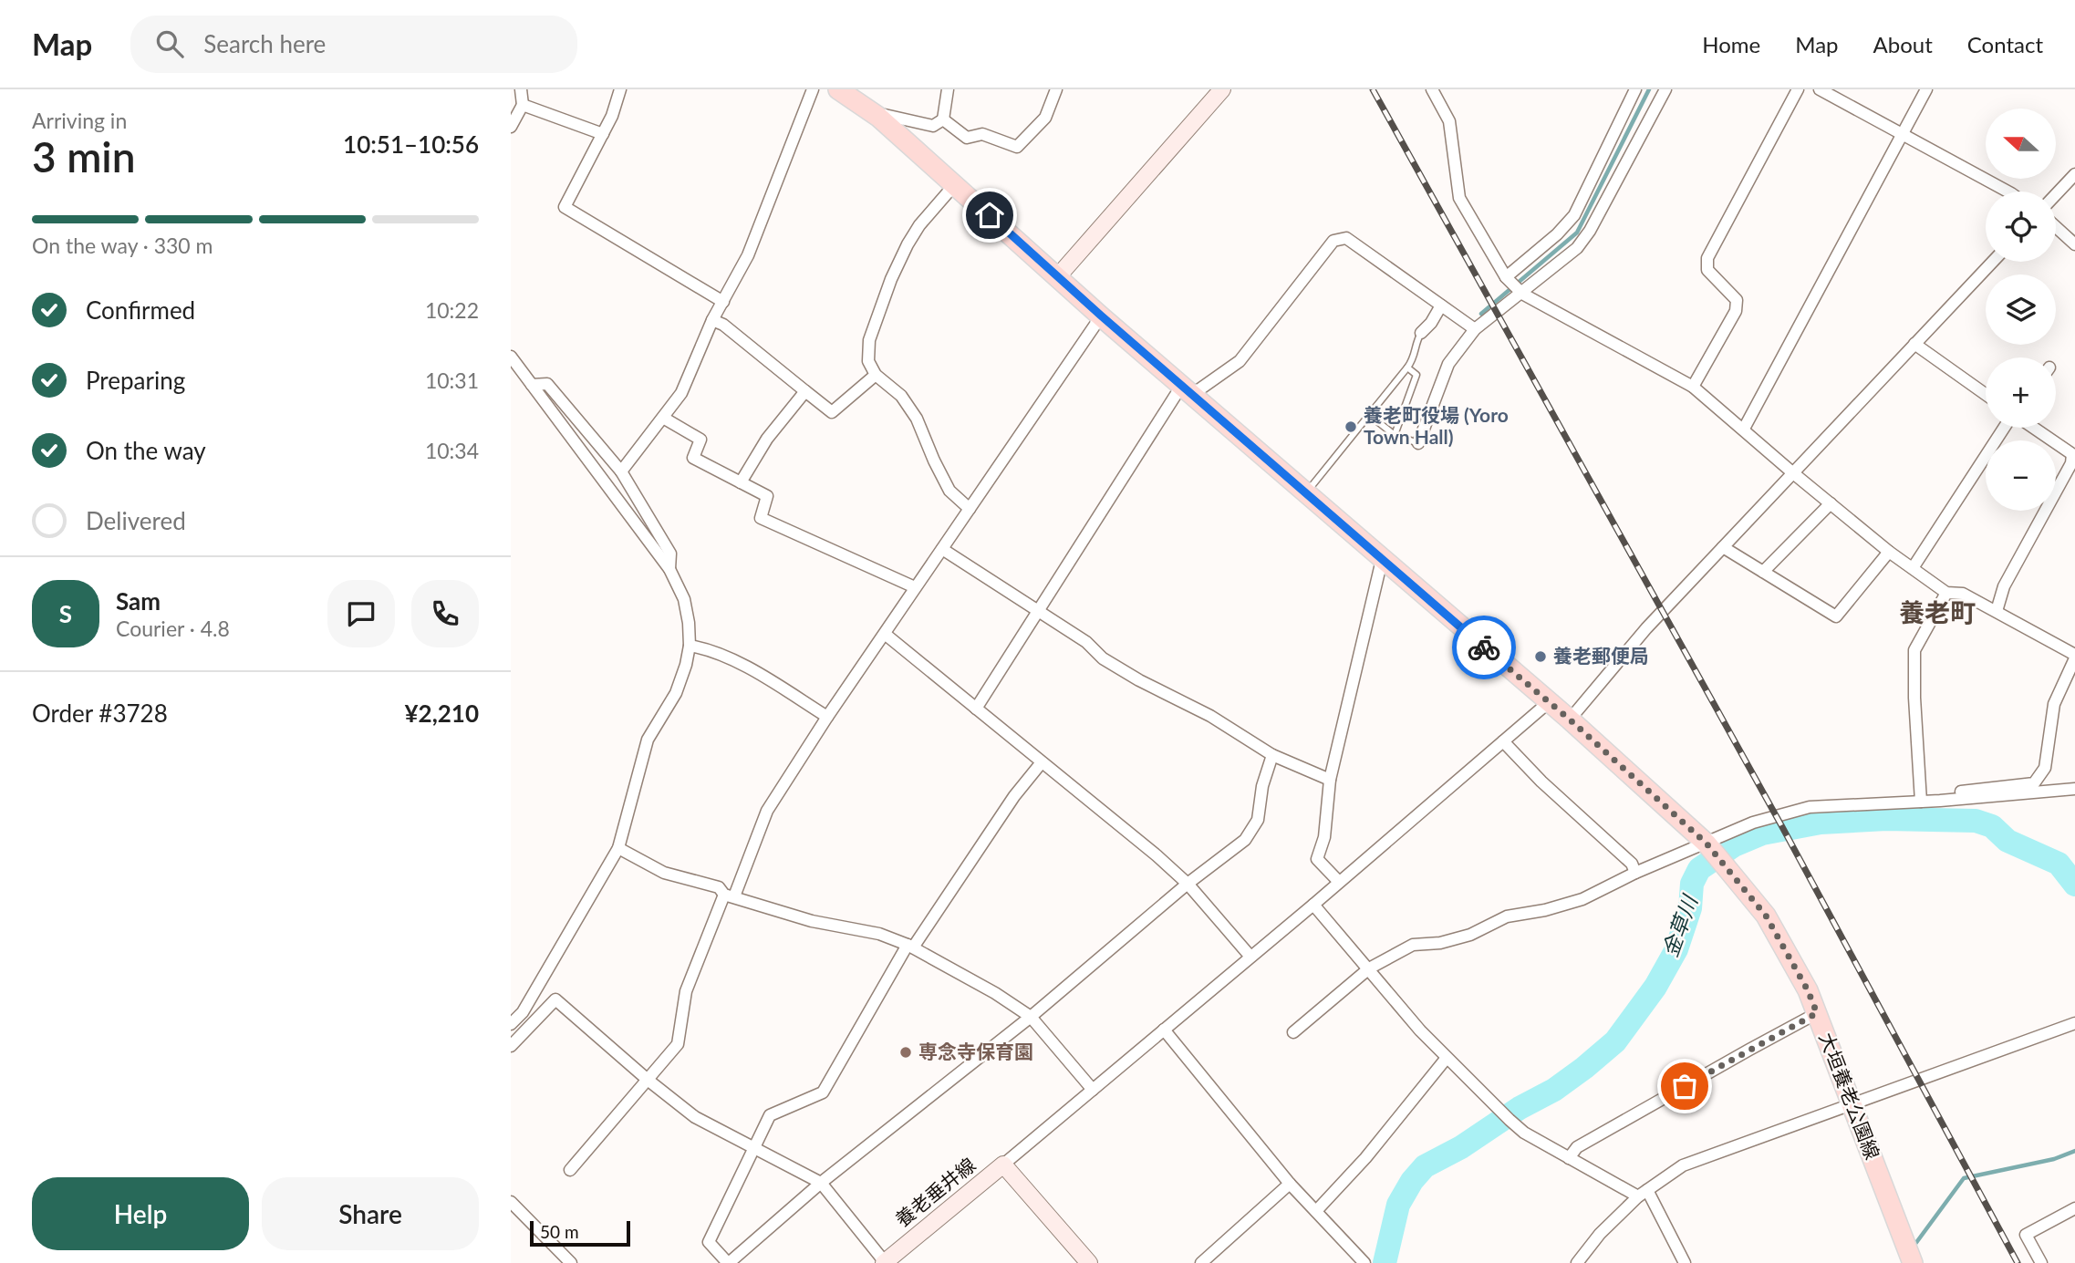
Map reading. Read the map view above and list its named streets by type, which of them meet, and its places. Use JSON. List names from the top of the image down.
{
  "streets": {
    "main road": ["大垣養老公園線", "養老垂井線"]
  },
  "districts": ["養老町"],
  "water": ["金草川"],
  "places": ["養老町役場 (Yoro Town Hall)", "養老郵便局", "専念寺保育園"],
  "scale_bar": "50 m",
  "north": "left",
  "page": {
    "header": "Map",
    "search": "Search here",
    "nav": [
      "Home",
      "Map",
      "About",
      "Contact"
    ],
    "heading": ["3 min", "Arriving in", "10:51–10:56"],
    "panel": [
      "Sam",
      "Courier · 4.8",
      "Order #3728",
      "¥2,210"
    ],
    "map_buttons": ["+", "−"],
    "bar": "On the way · 330 m",
    "list": [
      ["Confirmed", "10:22"],
      ["Preparing", "10:31"],
      ["On the way", "10:34"],
      "Delivered"
    ],
    "round": "S",
    "buttons": ["Help", "Share"],
    "scale": "50 m"
  }
}
